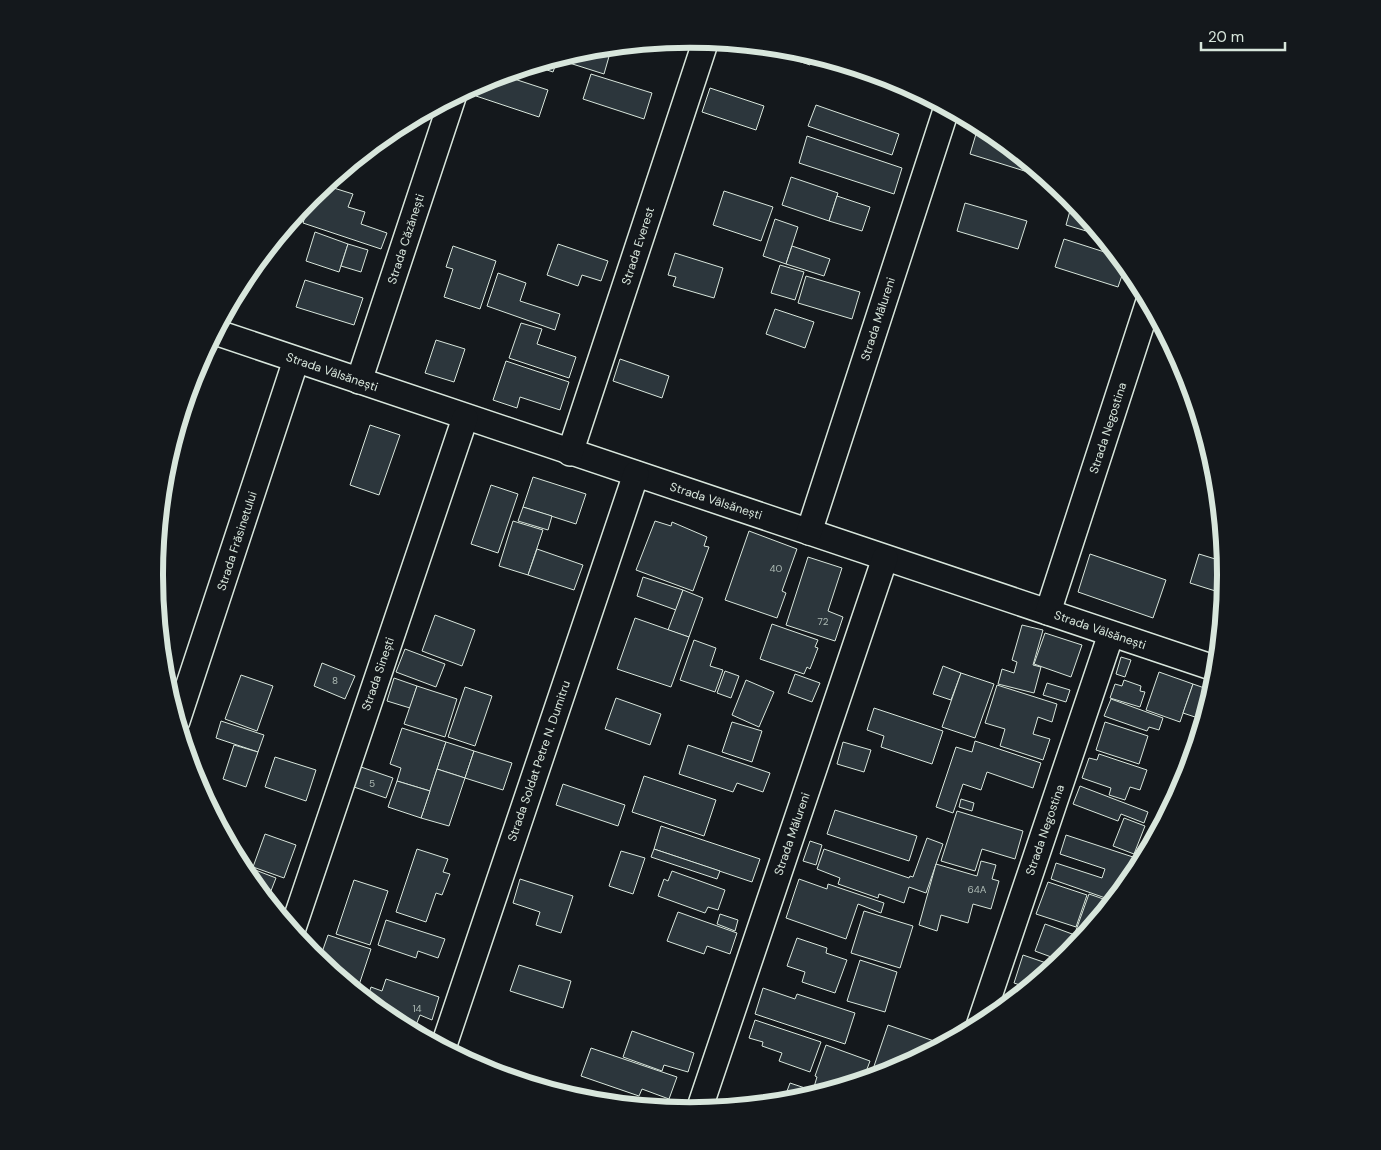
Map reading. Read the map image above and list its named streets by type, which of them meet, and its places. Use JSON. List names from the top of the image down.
{
  "streets": {
    "street": [
      "Strada Căzănești",
      "Strada Everest",
      "Strada Mălureni",
      "Strada Vâlsănești",
      "Strada Negostina",
      "Strada Frăsinetului",
      "Strada Sinești",
      "Strada Soldat Petre N. Dumitru"
    ]
  },
  "crossings": [
    ["Strada Căzănești", "Strada Vâlsănești"],
    ["Strada Everest", "Strada Vâlsănești"],
    ["Strada Mălureni", "Strada Vâlsănești"],
    ["Strada Vâlsănești", "Strada Negostina"],
    ["Strada Vâlsănești", "Strada Frăsinetului"],
    ["Strada Vâlsănești", "Strada Sinești"],
    ["Strada Vâlsănești", "Strada Soldat Petre N. Dumitru"]
  ],
  "house_numbers": [
    "40",
    "72",
    "8",
    "5",
    "64A",
    "14"
  ],
  "scale_bar": "20 m"
}
